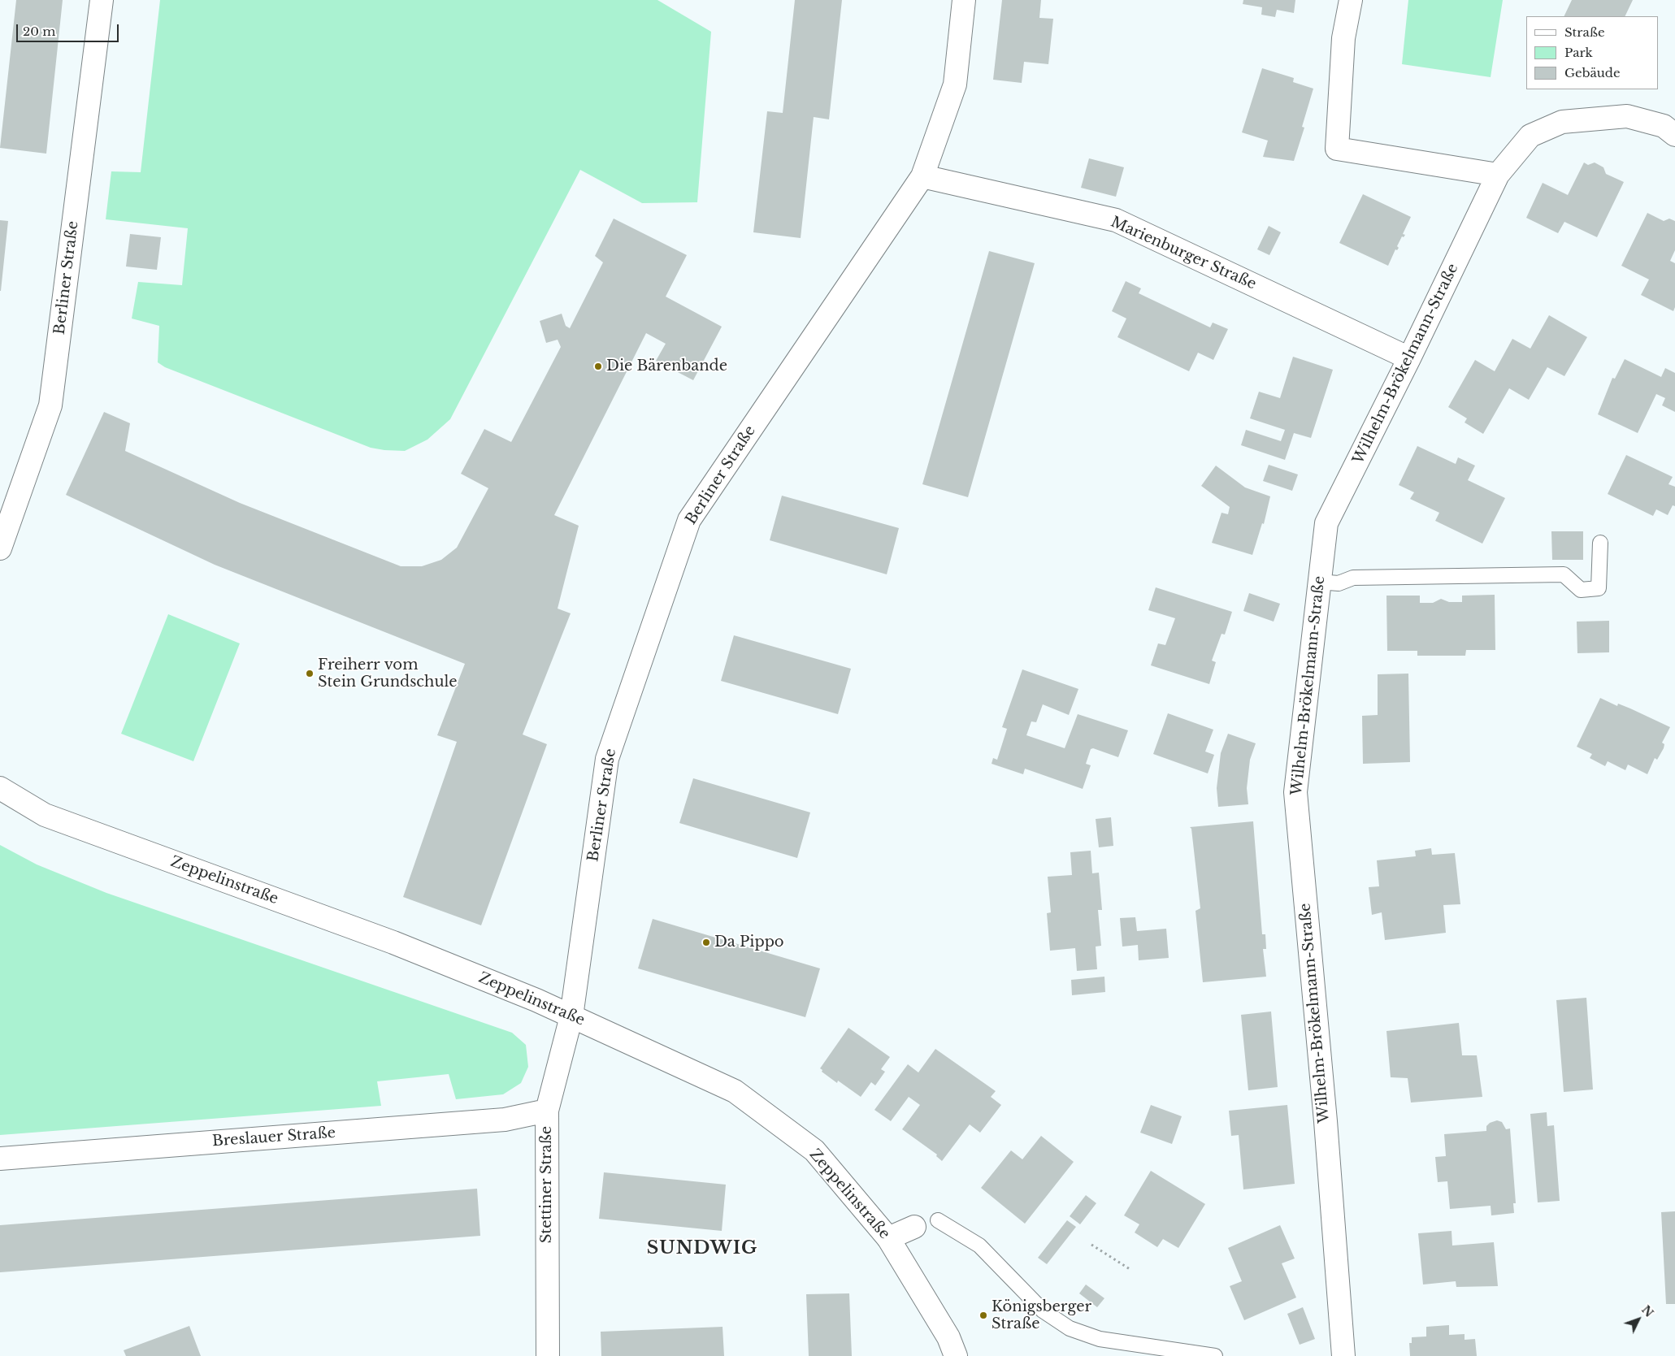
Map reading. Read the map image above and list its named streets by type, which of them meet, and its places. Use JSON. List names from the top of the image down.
{
  "streets": {
    "street": [
      "Marienburger Straße",
      "Berliner Straße",
      "Wilhelm-Brökelmann-Straße",
      "Zeppelinstraße",
      "Breslauer Straße",
      "Stettiner Straße"
    ]
  },
  "crossings": [
    ["Marienburger Straße", "Berliner Straße"],
    ["Marienburger Straße", "Wilhelm-Brökelmann-Straße"],
    ["Berliner Straße", "Zeppelinstraße"],
    ["Berliner Straße", "Stettiner Straße"],
    ["Zeppelinstraße", "Stettiner Straße"],
    ["Breslauer Straße", "Stettiner Straße"]
  ],
  "districts": ["SUNDWIG"],
  "places": [
    "Die Bärenbande",
    "Freiherr vom Stein Grundschule",
    "Da Pippo",
    "Königsberger Straße"
  ],
  "legend": ["Straße", "Park", "Gebäude"],
  "scale_bar": "20 m",
  "north": "top right"
}
